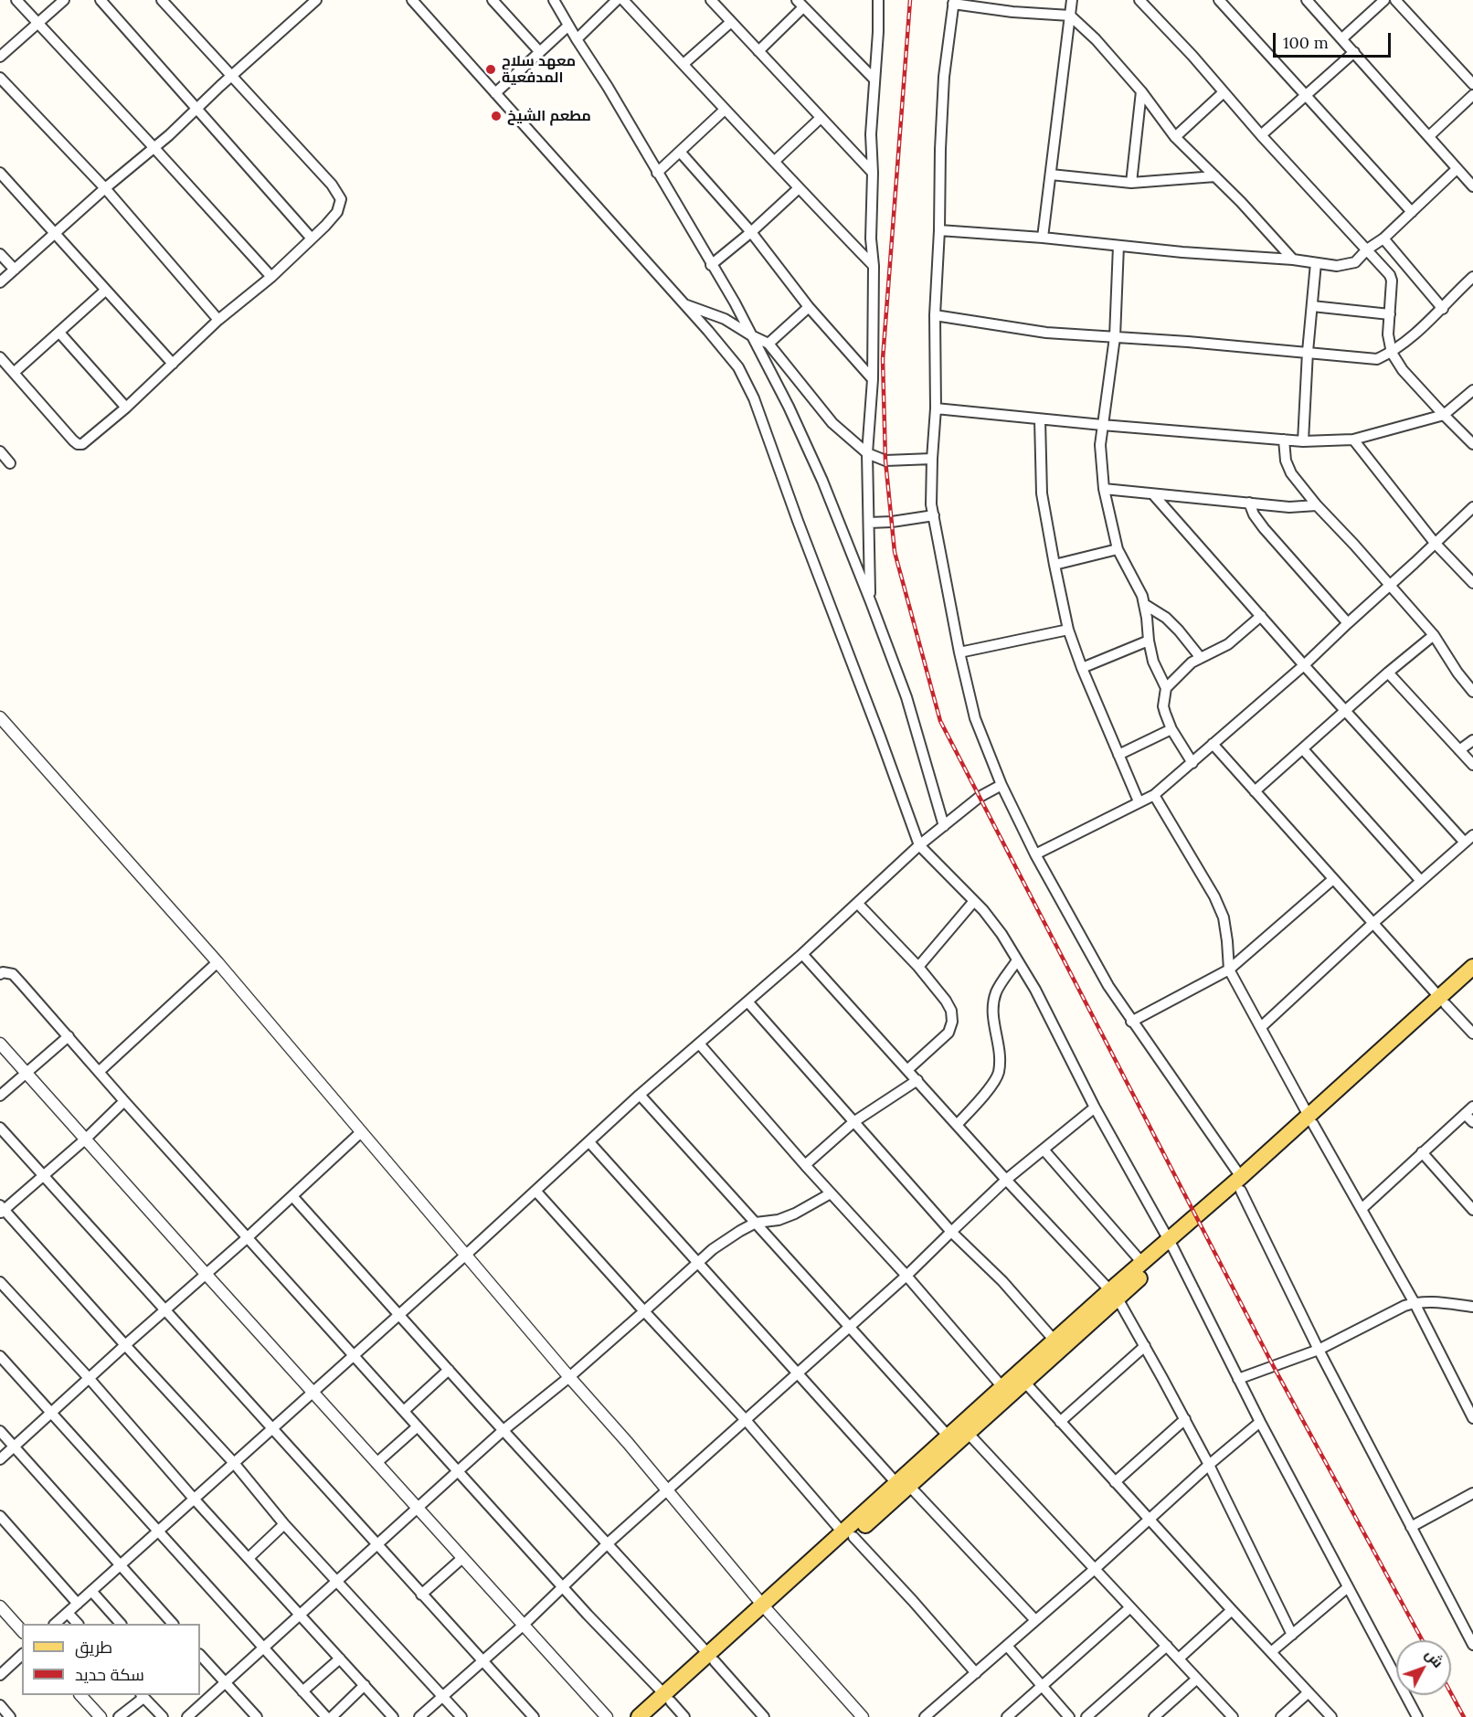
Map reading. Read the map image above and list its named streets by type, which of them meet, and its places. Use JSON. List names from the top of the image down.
{
  "places": ["معهد سلاح المدفعية", "مطعم الشيخ"],
  "legend": ["طريق", "سكة حديد"],
  "scale_bar": "100 m",
  "north": "top right"
}
